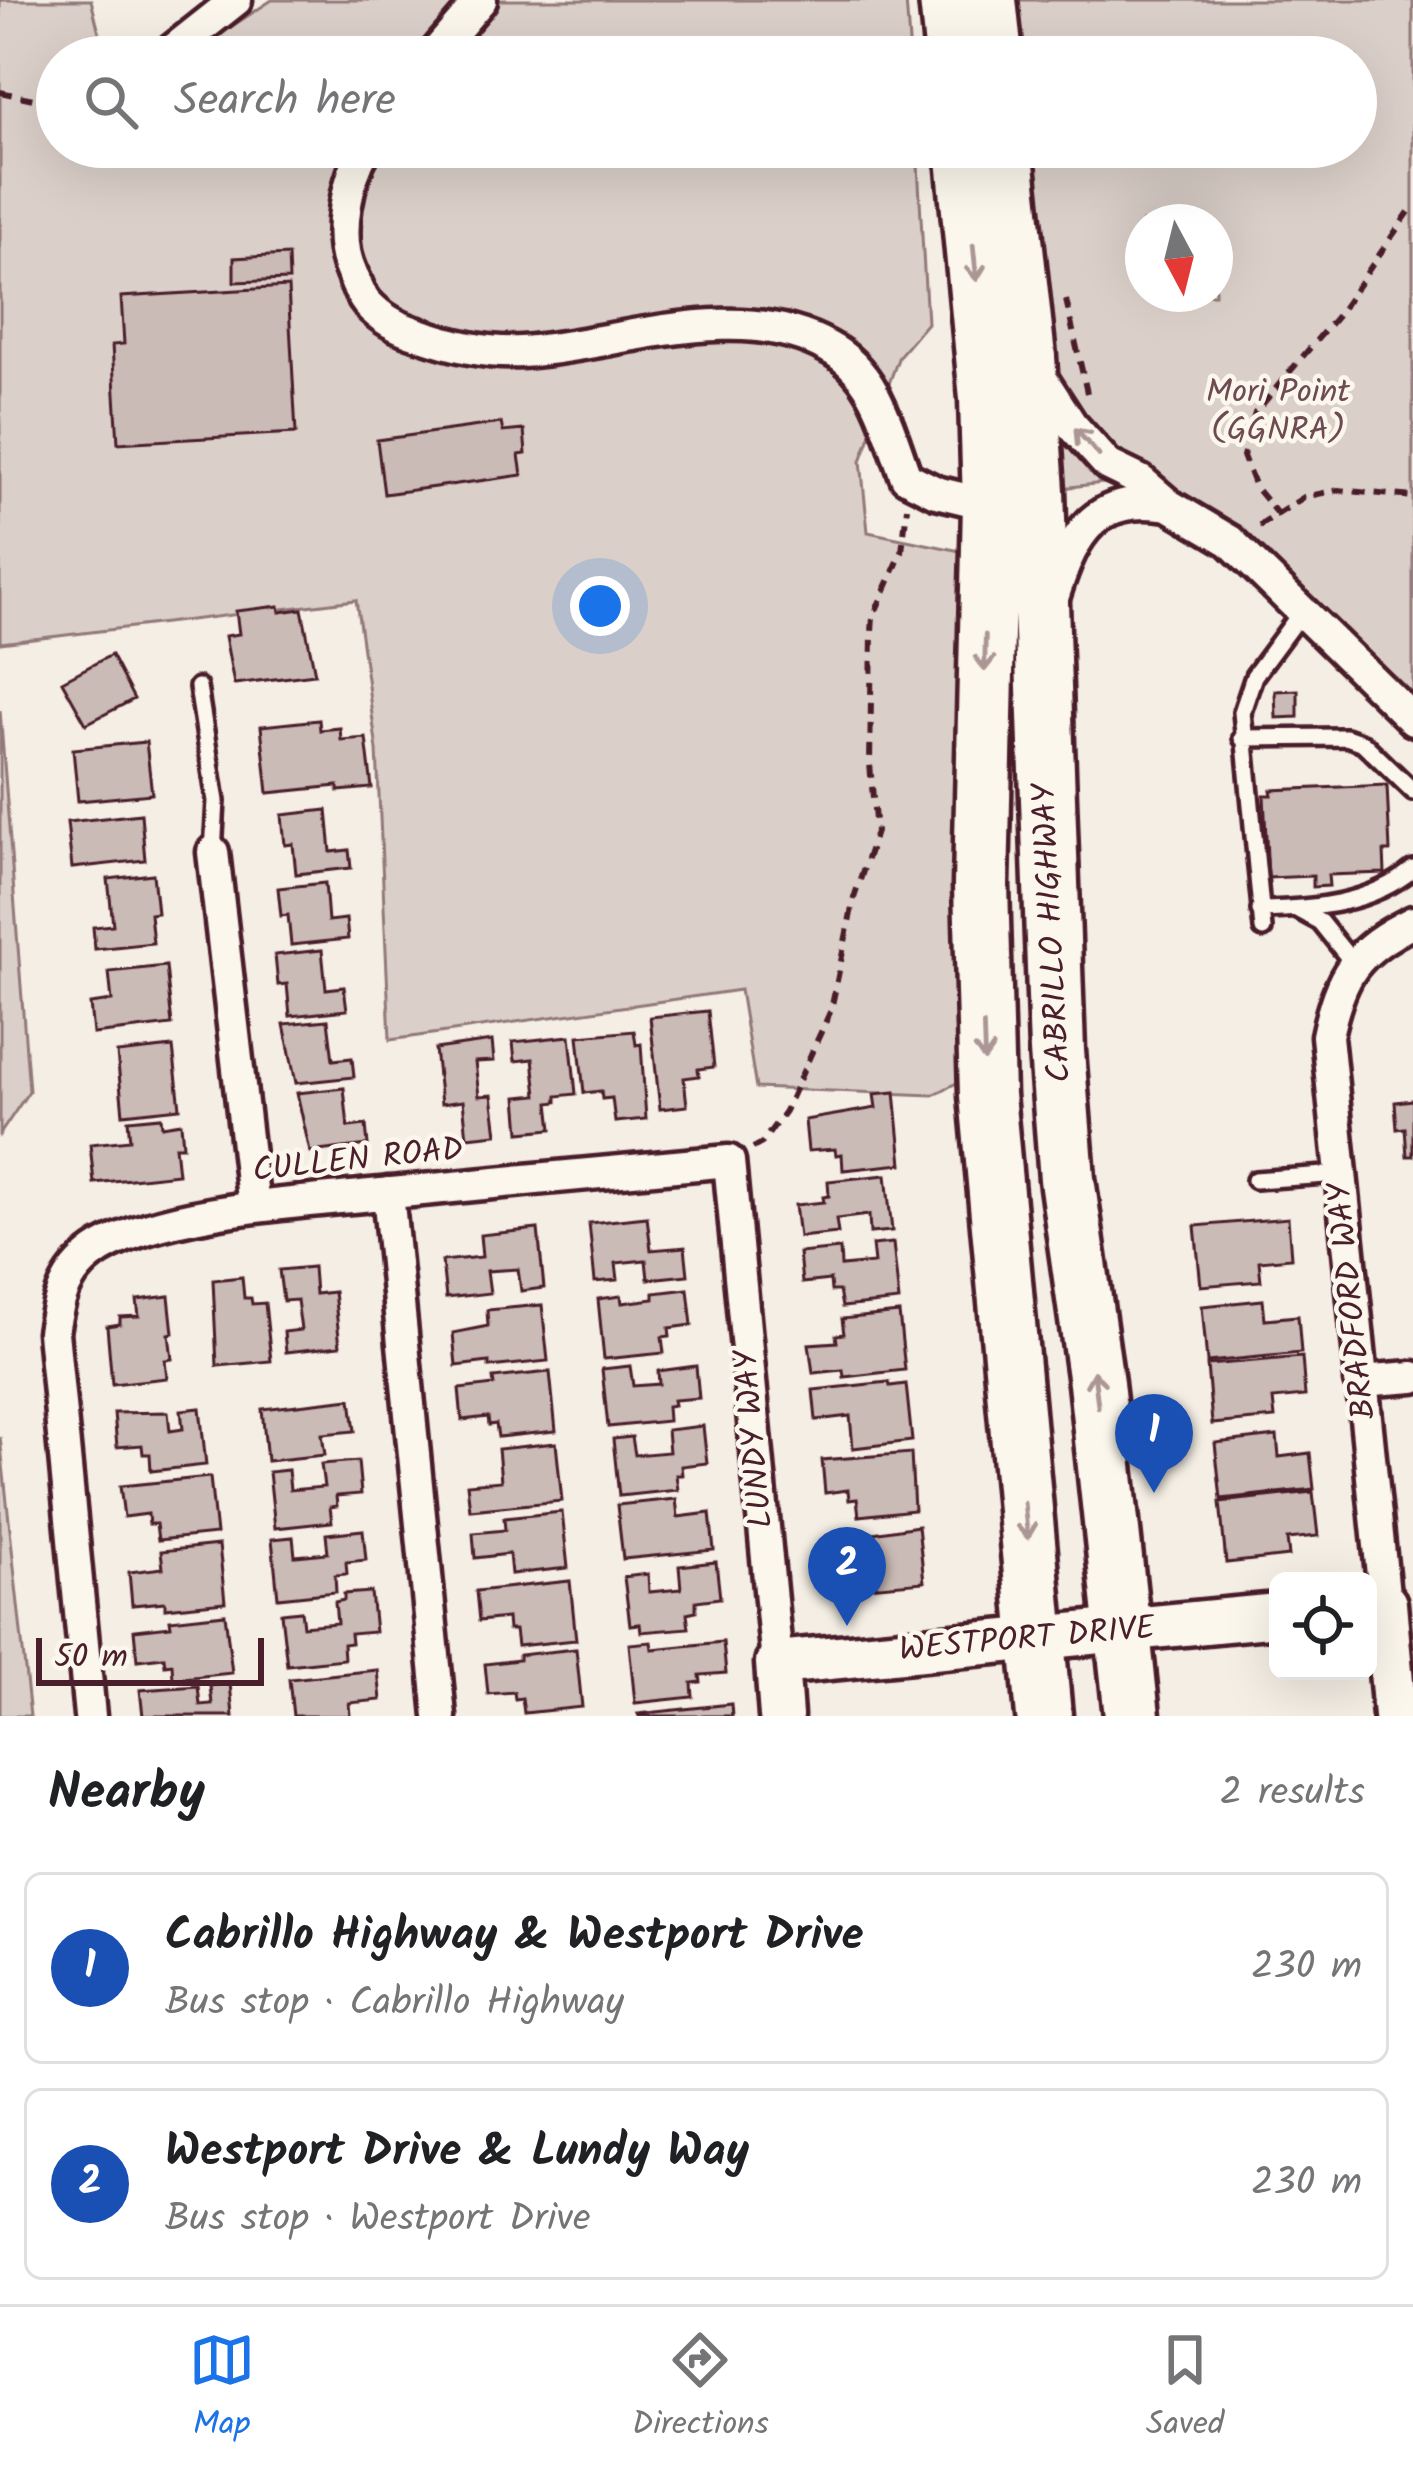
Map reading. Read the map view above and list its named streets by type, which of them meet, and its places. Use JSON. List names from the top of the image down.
{
  "streets": {
    "highway": ["CABRILLO HIGHWAY"],
    "street": [
      "CULLEN ROAD",
      "BRADFORD WAY",
      "LUNDY WAY",
      "WESTPORT DRIVE"
    ]
  },
  "crossings": [
    ["CABRILLO HIGHWAY", "WESTPORT DRIVE"],
    ["CULLEN ROAD", "LUNDY WAY"],
    ["LUNDY WAY", "WESTPORT DRIVE"]
  ],
  "parks": ["Mori Point (GGNRA)"],
  "scale_bar": "50 m",
  "north": "bottom",
  "page": {
    "search": "Search here",
    "pins": ["1", "2"],
    "scale": "50 m",
    "heading": ["Nearby", "2 results"],
    "list": [
      {
        "mark": "1",
        "name": "Cabrillo Highway & Westport Drive",
        "note": "Bus stop · Cabrillo Highway",
        "value": "230 m"
      },
      {
        "mark": "2",
        "name": "Westport Drive & Lundy Way",
        "note": "Bus stop · Westport Drive",
        "value": "230 m"
      }
    ],
    "nav": ["Map", "Directions", "Saved"]
  }
}
